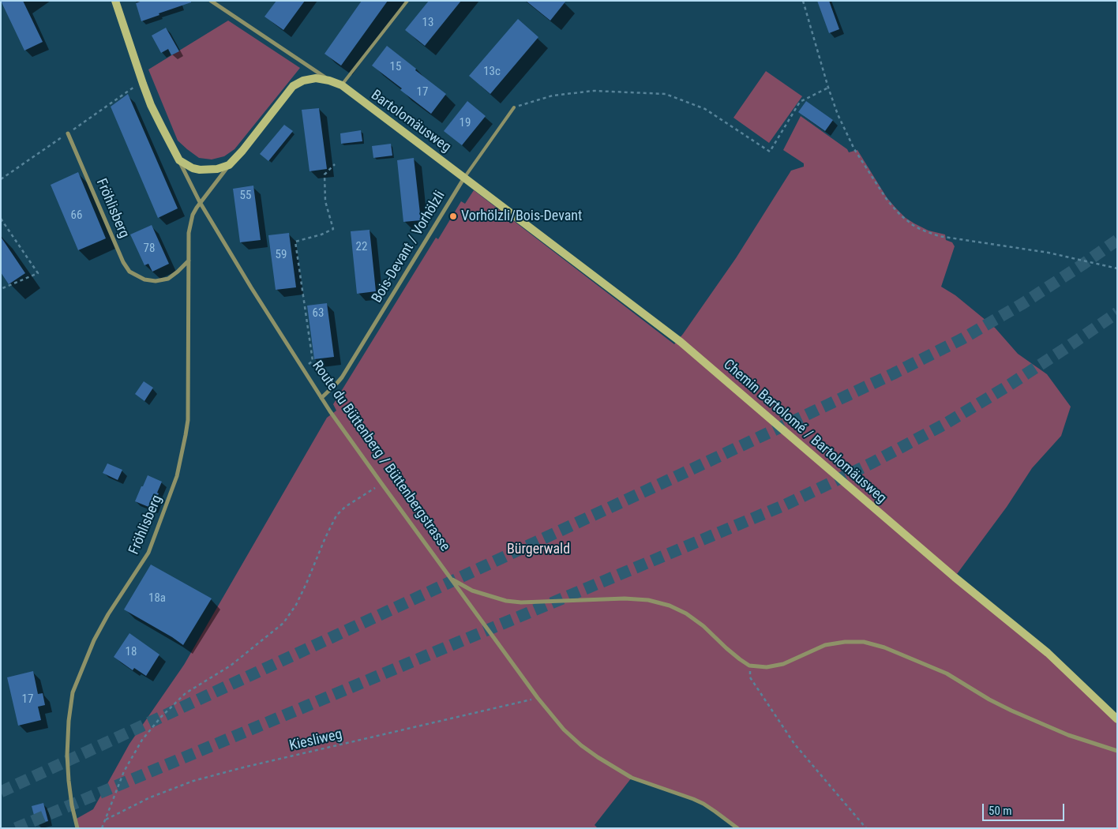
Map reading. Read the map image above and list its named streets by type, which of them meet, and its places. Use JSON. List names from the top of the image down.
{
  "streets": {
    "street": [
      "Bartolomäusweg",
      "Fröhlisberg",
      "Bois-Devant / Vorhölzli",
      "Chemin Bartolomé / Bartolomäusweg",
      "Route du Büttenberg / Büttenbergstrasse"
    ],
    "path": ["Kiesliweg"]
  },
  "crossings": [
    ["Bartolomäusweg", "Fröhlisberg"],
    ["Bartolomäusweg", "Bois-Devant / Vorhölzli"],
    ["Bartolomäusweg", "Chemin Bartolomé / Bartolomäusweg"],
    ["Bartolomäusweg", "Route du Büttenberg / Büttenbergstrasse"],
    ["Fröhlisberg", "Route du Büttenberg / Büttenbergstrasse"],
    ["Bois-Devant / Vorhölzli", "Chemin Bartolomé / Bartolomäusweg"],
    ["Bois-Devant / Vorhölzli", "Route du Büttenberg / Büttenbergstrasse"],
    ["Route du Büttenberg / Büttenbergstrasse", "Kiesliweg"]
  ],
  "parks": ["Bürgerwald"],
  "places": ["Vorhölzli/Bois-Devant"],
  "house_numbers": [
    "13",
    "15",
    "13c",
    "17",
    "19",
    "55",
    "66",
    "22",
    "78",
    "59",
    "63",
    "18a",
    "18",
    "17"
  ],
  "scale_bar": "50 m"
}
